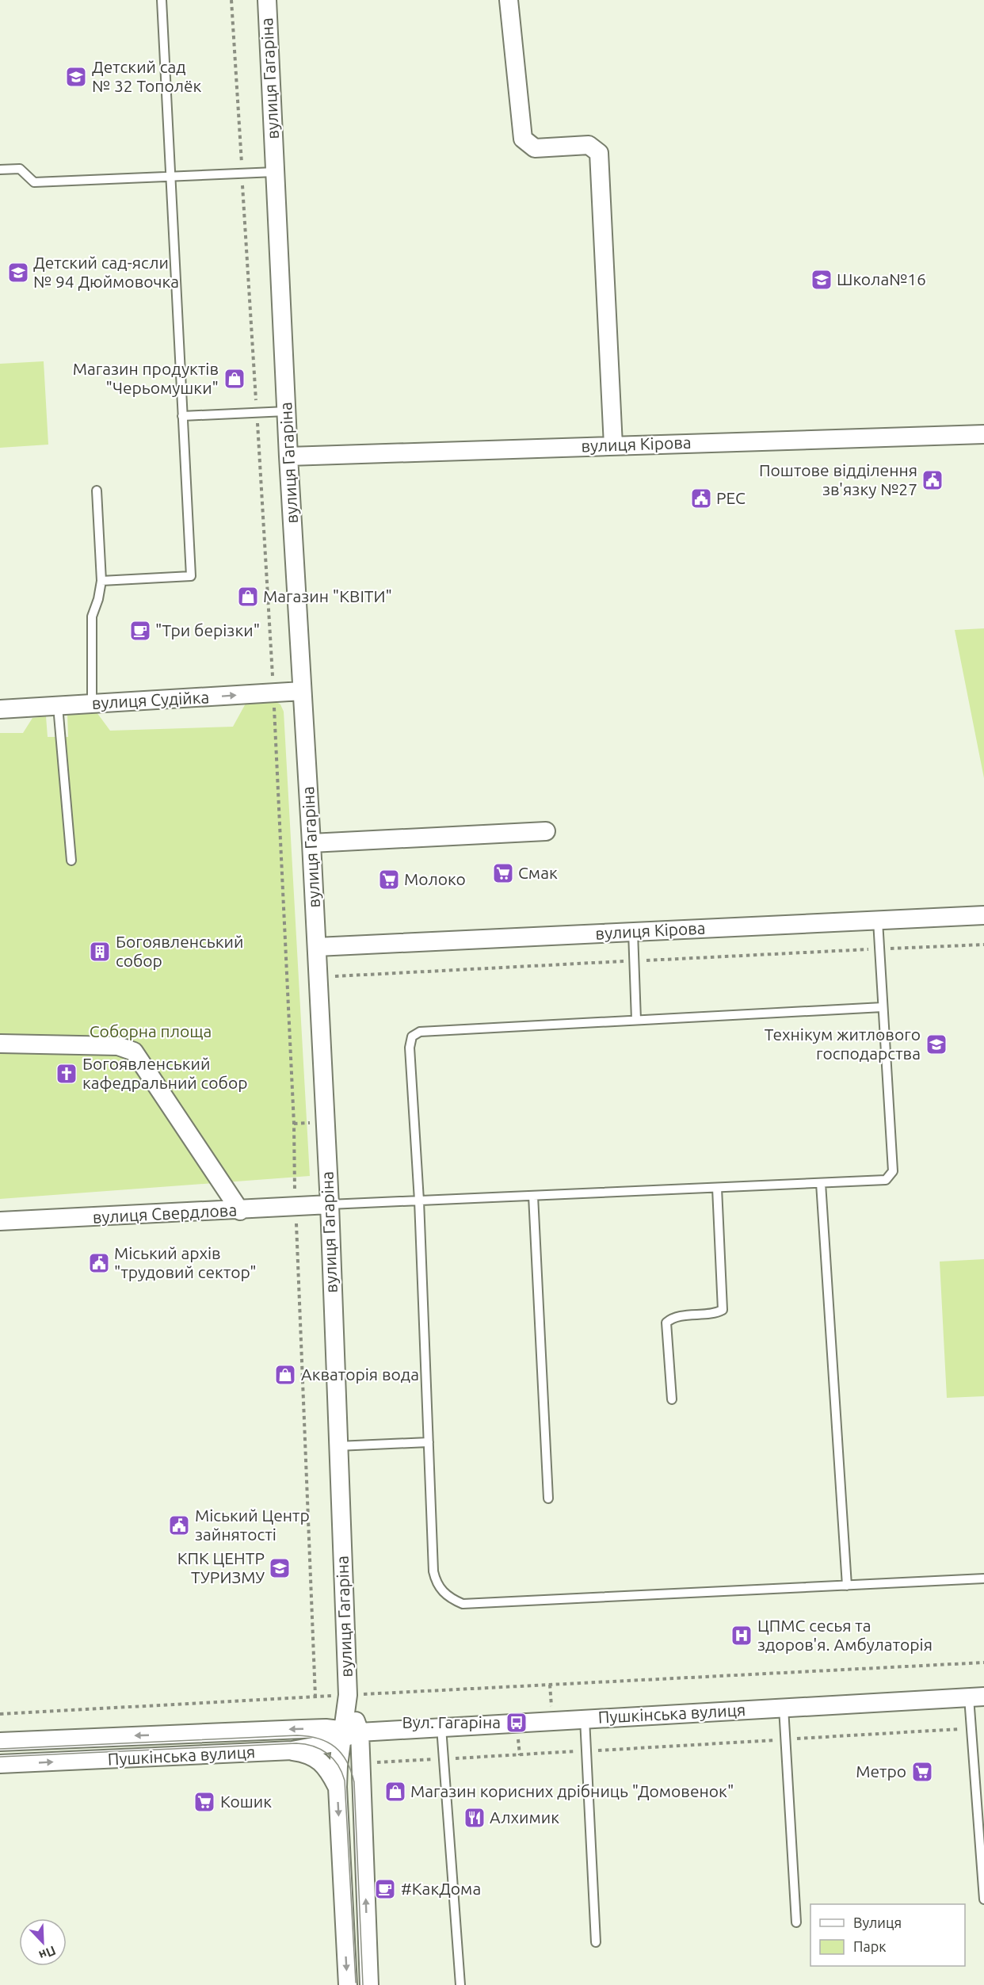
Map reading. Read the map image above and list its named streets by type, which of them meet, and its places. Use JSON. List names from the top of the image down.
{
  "streets": {
    "street": [
      "вулиця Гагаріна",
      "вулиця Кірова",
      "вулиця Судійка",
      "вулиця Свердлова",
      "Пушкінська вулиця"
    ]
  },
  "crossings": [
    ["вулиця Гагаріна", "вулиця Кірова"],
    ["вулиця Гагаріна", "вулиця Судійка"],
    ["вулиця Гагаріна", "вулиця Свердлова"],
    ["вулиця Гагаріна", "Пушкінська вулиця"]
  ],
  "one_way": ["вулиця Судійка"],
  "parks": ["Соборна площа"],
  "places": {
    "school or university": [
      "Детский сад № 32 Тополёк",
      "Детский сад-ясли № 94 Дюймовочка",
      "Школа№16",
      "Технікум житлового господарства",
      "КПК ЦЕНТР ТУРИЗМУ"
    ],
    "shop": [
      "Магазин продуктів \"Черьомушки\"",
      "Магазин \"КВІТИ\"",
      "Акваторія вода",
      "Магазин корисних дрібниць \"Домовенок\""
    ],
    "public building": [
      "Поштове відділення зв'язку №27",
      "РЕС",
      "Міський архів \"трудовий сектор\"",
      "Міський Центр зайнятості"
    ],
    "cafe": ["\"Три берізки\"", "#КакДома"],
    "supermarket": [
      "Смак",
      "Молоко",
      "Метро",
      "Кошик"
    ],
    "building": ["Богоявленський собор"],
    "church": ["Богоявленський кафедральний собор"],
    "hospital": ["ЦПМС сесья та здоров'я. Амбулаторія"],
    "bus stop": ["Вул. Гагаріна"],
    "restaurant": ["Алхимик"]
  },
  "legend": ["Вулиця", "Парк"],
  "north": "bottom right"
}
